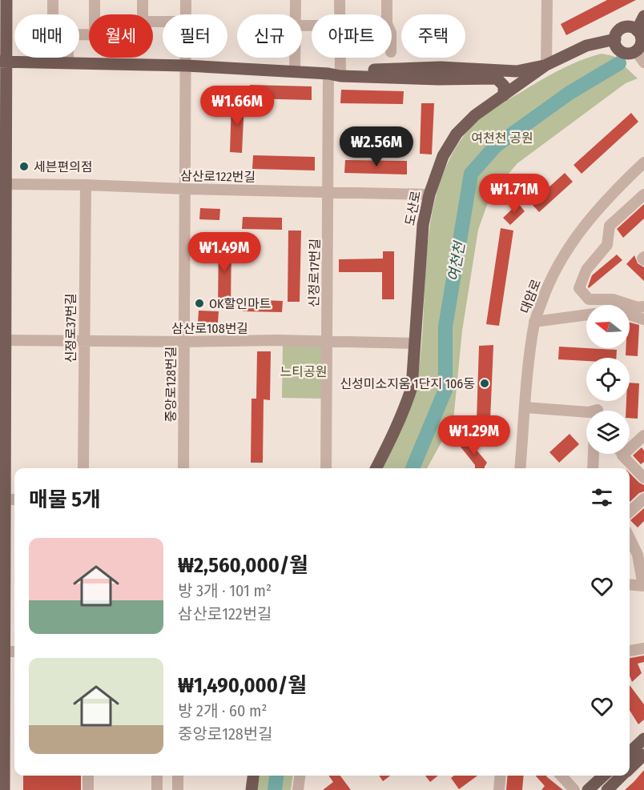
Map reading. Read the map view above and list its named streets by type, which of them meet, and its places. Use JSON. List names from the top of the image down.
{
  "streets": {
    "main road": ["도산로"],
    "street": [
      "삼산로122번길",
      "신정로17번길",
      "대암로",
      "신정로37번길",
      "삼산로108번길",
      "중앙로128번길"
    ]
  },
  "crossings": [
    ["삼산로122번길", "도산로"],
    ["삼산로122번길", "신정로17번길"],
    ["삼산로122번길", "신정로37번길"],
    ["삼산로122번길", "중앙로128번길"],
    ["도산로", "삼산로108번길"],
    ["신정로17번길", "삼산로108번길"],
    ["신정로37번길", "삼산로108번길"],
    ["삼산로108번길", "중앙로128번길"]
  ],
  "water": ["여천천"],
  "parks": ["여천천 공원", "느티공원"],
  "places": ["세븐편의점", "OK할인마트", "신성미소지움 1단지 106동"],
  "north": "left",
  "page": {
    "chip": [
      "매매",
      "월세",
      "필터",
      "신규",
      "아파트",
      "주택"
    ],
    "price": [
      "₩1.66M",
      "₩2.56M",
      "₩1.71M",
      "₩1.49M",
      "₩1.29M"
    ],
    "heading": "매물 5개",
    "list": [
      {
        "name": "₩2,560,000/월",
        "note": "방 3개 · 101 m² · 삼산로122번길"
      },
      {
        "name": "₩1,490,000/월",
        "note": "방 2개 · 60 m² · 중앙로128번길"
      }
    ]
  }
}
